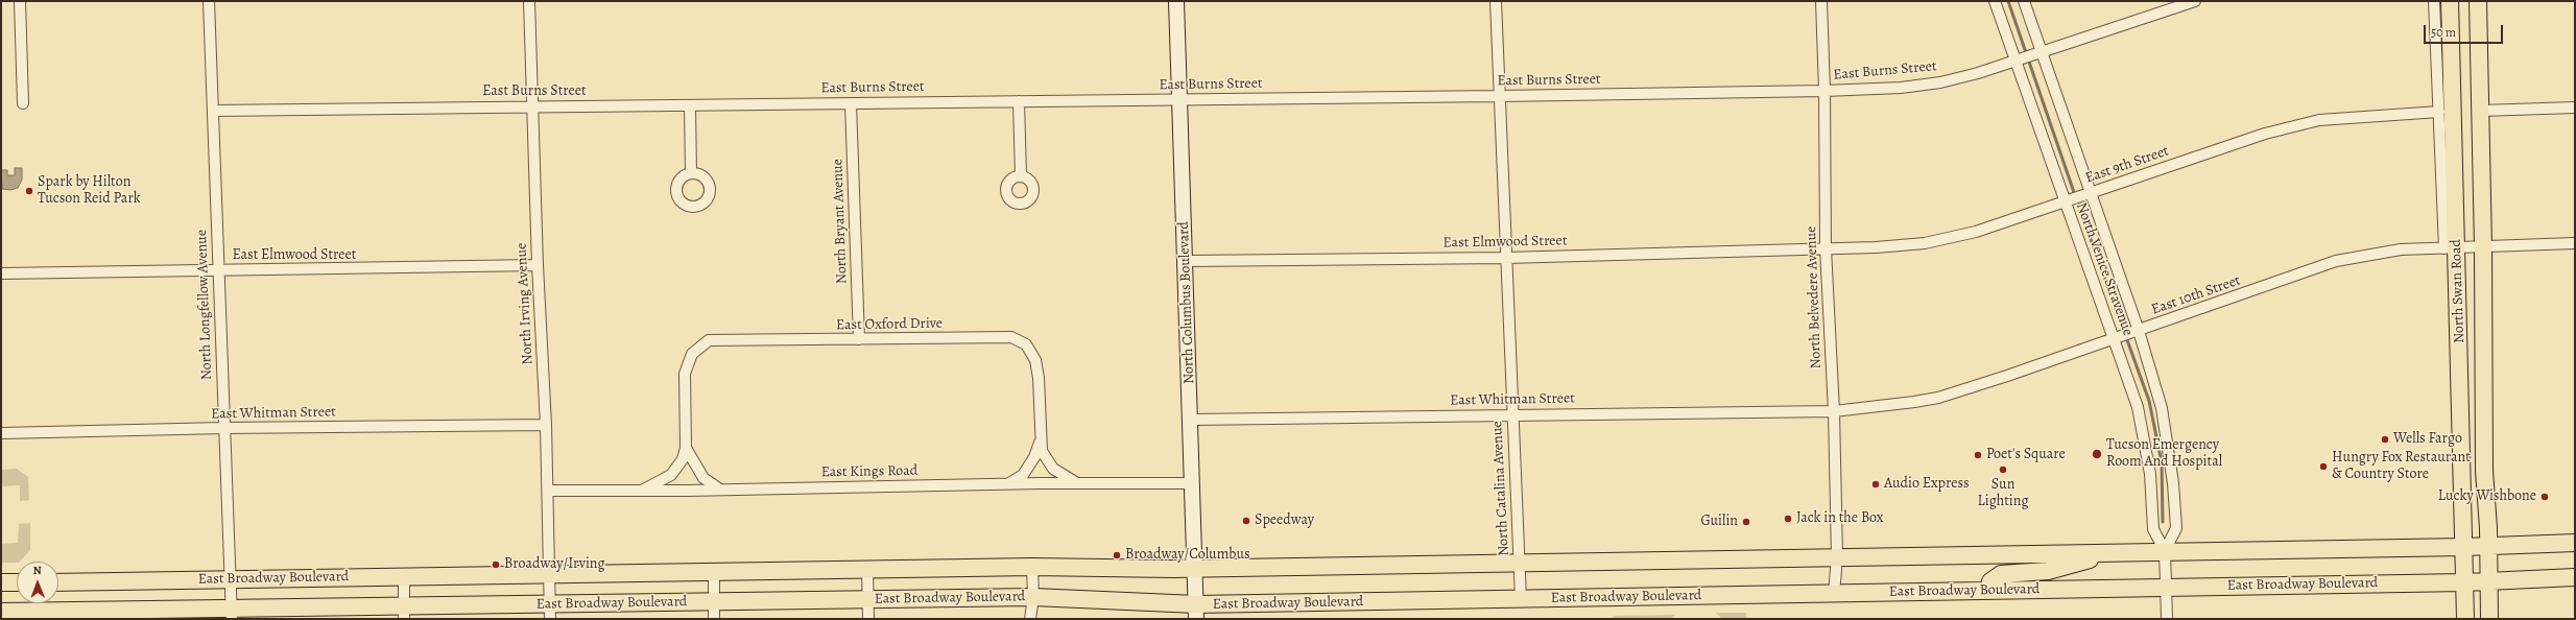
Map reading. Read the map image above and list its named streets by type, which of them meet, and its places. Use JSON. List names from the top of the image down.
{
  "streets": {
    "main road": ["North Swan Road", "East Broadway Boulevard"],
    "street": [
      "East Burns Street",
      "East 9th Street",
      "North Bryant Avenue",
      "East Elmwood Street",
      "North Venice Stravenue",
      "East 10th Street",
      "North Belvedere Avenue",
      "North Columbus Boulevard",
      "North Irving Avenue",
      "North Longfellow Avenue",
      "East Oxford Drive",
      "East Whitman Street",
      "East Kings Road",
      "North Catalina Avenue"
    ]
  },
  "crossings": [
    ["East Burns Street", "North Bryant Avenue"],
    ["East Burns Street", "North Venice Stravenue"],
    ["East Burns Street", "North Belvedere Avenue"],
    ["East Burns Street", "North Columbus Boulevard"],
    ["East Burns Street", "North Irving Avenue"],
    ["East Burns Street", "North Longfellow Avenue"],
    ["East Burns Street", "North Catalina Avenue"],
    ["East 9th Street", "East Elmwood Street"],
    ["East 9th Street", "North Venice Stravenue"],
    ["East 9th Street", "North Swan Road"],
    ["East 9th Street", "North Belvedere Avenue"],
    ["North Bryant Avenue", "East Oxford Drive"],
    ["East Elmwood Street", "North Belvedere Avenue"],
    ["East Elmwood Street", "North Columbus Boulevard"],
    ["East Elmwood Street", "North Irving Avenue"],
    ["East Elmwood Street", "North Longfellow Avenue"],
    ["East Elmwood Street", "North Catalina Avenue"],
    ["North Venice Stravenue", "East 10th Street"],
    ["North Venice Stravenue", "East Broadway Boulevard"],
    ["North Swan Road", "East 10th Street"],
    ["North Swan Road", "East Broadway Boulevard"],
    ["East 10th Street", "North Belvedere Avenue"],
    ["East 10th Street", "East Whitman Street"],
    ["North Belvedere Avenue", "East Whitman Street"],
    ["North Belvedere Avenue", "East Broadway Boulevard"],
    ["North Columbus Boulevard", "East Whitman Street"],
    ["North Columbus Boulevard", "East Kings Road"],
    ["North Columbus Boulevard", "East Broadway Boulevard"],
    ["North Irving Avenue", "East Whitman Street"],
    ["North Irving Avenue", "East Kings Road"],
    ["North Irving Avenue", "East Broadway Boulevard"],
    ["North Longfellow Avenue", "East Whitman Street"],
    ["North Longfellow Avenue", "East Broadway Boulevard"],
    ["East Oxford Drive", "East Kings Road"],
    ["East Whitman Street", "North Catalina Avenue"],
    ["North Catalina Avenue", "East Broadway Boulevard"]
  ],
  "places": [
    "Spark by Hilton Tucson Reid Park",
    "Wells Fargo",
    "Tucson Emergency Room And Hospital",
    "Poet's Square",
    "Hungry Fox Restaurant & Country Store",
    "Sun Lighting",
    "Audio Express",
    "Lucky Wishbone",
    "Jack in the Box",
    "Speedway",
    "Guilin",
    "Broadway/Columbus",
    "Broadway/Irving"
  ],
  "scale_bar": "50 m",
  "north": "top"
}
